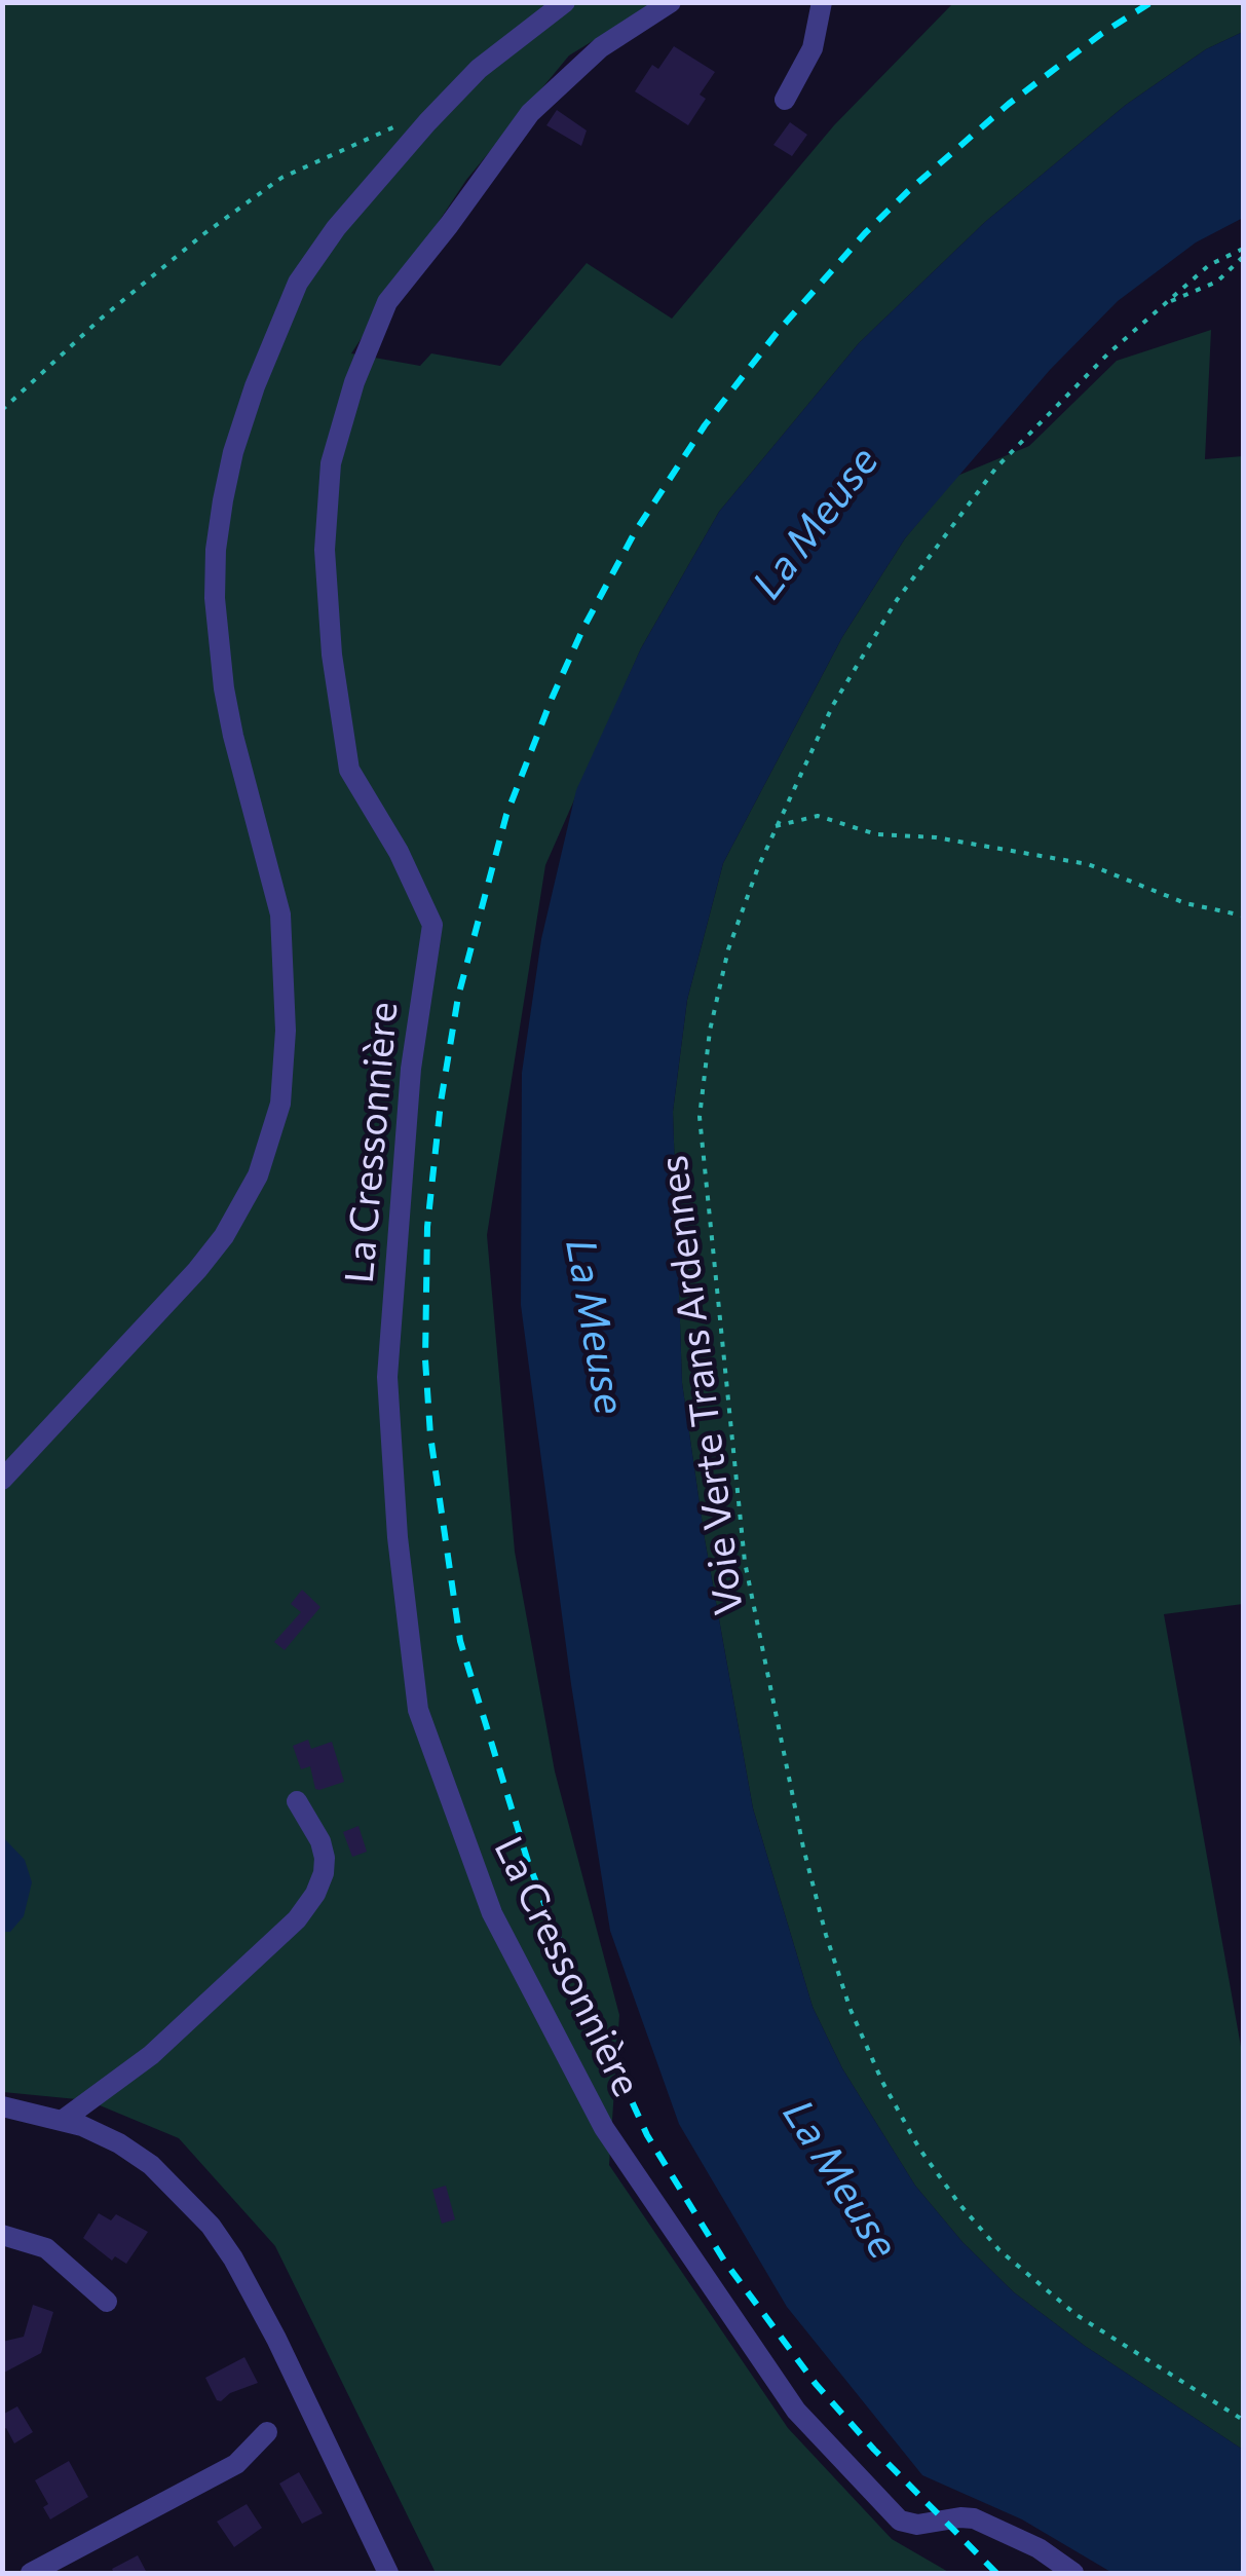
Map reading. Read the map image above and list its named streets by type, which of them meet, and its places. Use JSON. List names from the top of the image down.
{
  "streets": {
    "street": ["La Cressonnière"],
    "path": ["Voie Verte Trans Ardennes"]
  },
  "water": ["La Meuse"]
}
